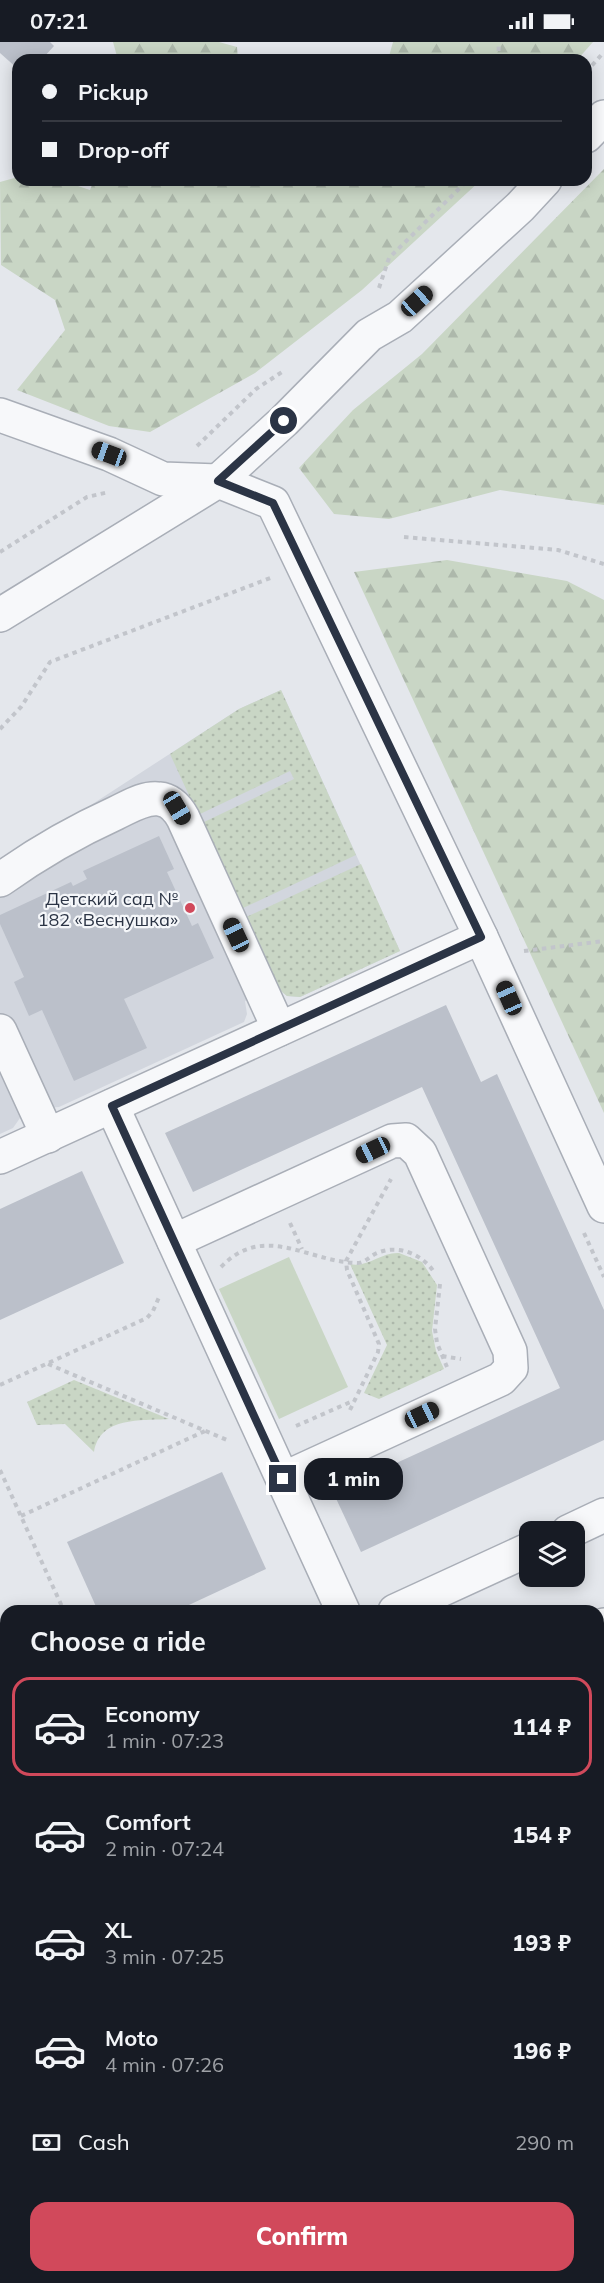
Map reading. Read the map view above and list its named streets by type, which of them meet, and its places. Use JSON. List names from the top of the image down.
{
  "places": ["Детский сад № 182 «Веснушка»"],
  "page": {
    "status": "07:21",
    "banner": ["Pickup", "Drop-off"],
    "bubble": "1 min",
    "heading": "Choose a ride",
    "list": [
      {
        "name": "Economy",
        "note": "1 min · 07:23",
        "value": "114 ₽"
      },
      {
        "name": "Comfort",
        "note": "2 min · 07:24",
        "value": "154 ₽"
      },
      {
        "name": "XL",
        "note": "3 min · 07:25",
        "value": "193 ₽"
      },
      {
        "name": "Moto",
        "note": "4 min · 07:26",
        "value": "196 ₽"
      }
    ],
    "pay": ["Cash", "290 m"],
    "buttons": "Confirm"
  }
}
